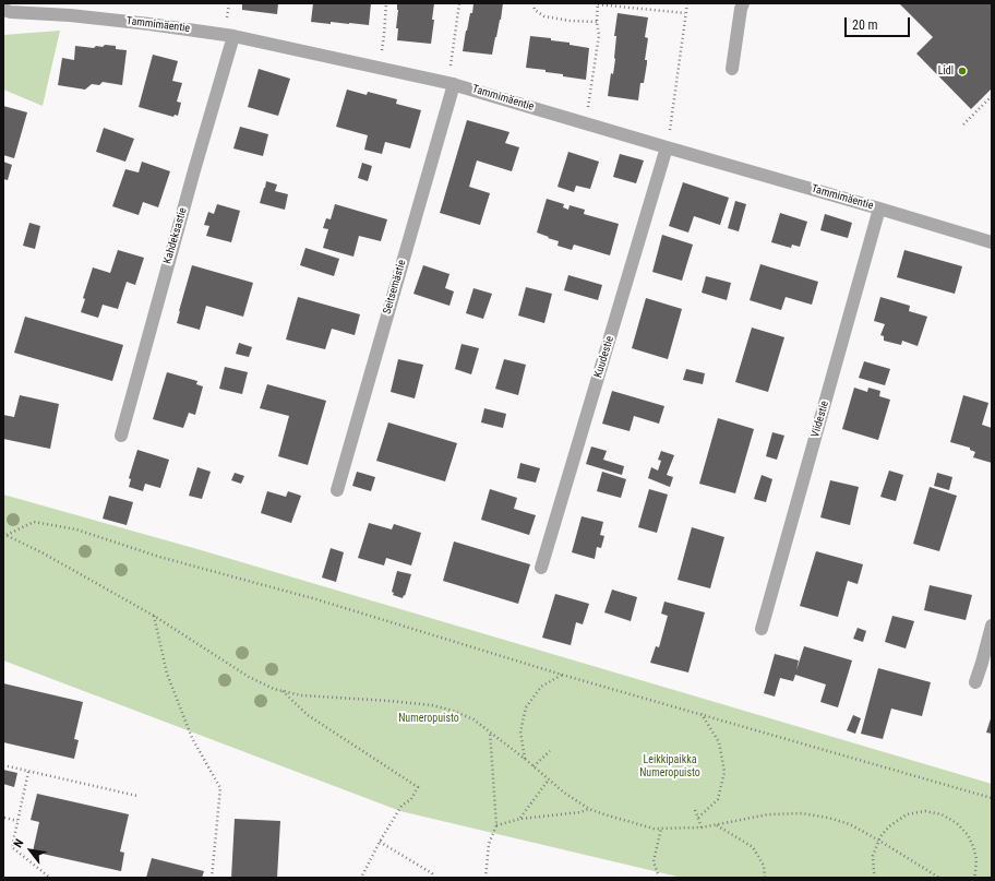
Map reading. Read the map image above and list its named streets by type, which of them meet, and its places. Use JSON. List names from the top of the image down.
{
  "streets": {
    "street": [
      "Tammimäentie",
      "Kahdeksastie",
      "Seitsemästie",
      "Kuudestie",
      "Viidestie"
    ]
  },
  "crossings": [
    ["Tammimäentie", "Kahdeksastie"],
    ["Tammimäentie", "Seitsemästie"],
    ["Tammimäentie", "Kuudestie"],
    ["Tammimäentie", "Viidestie"]
  ],
  "parks": ["Numeropuisto", "Leikkipaikka Numeropuisto"],
  "places": ["Lidl"],
  "scale_bar": "20 m",
  "north": "top left"
}
